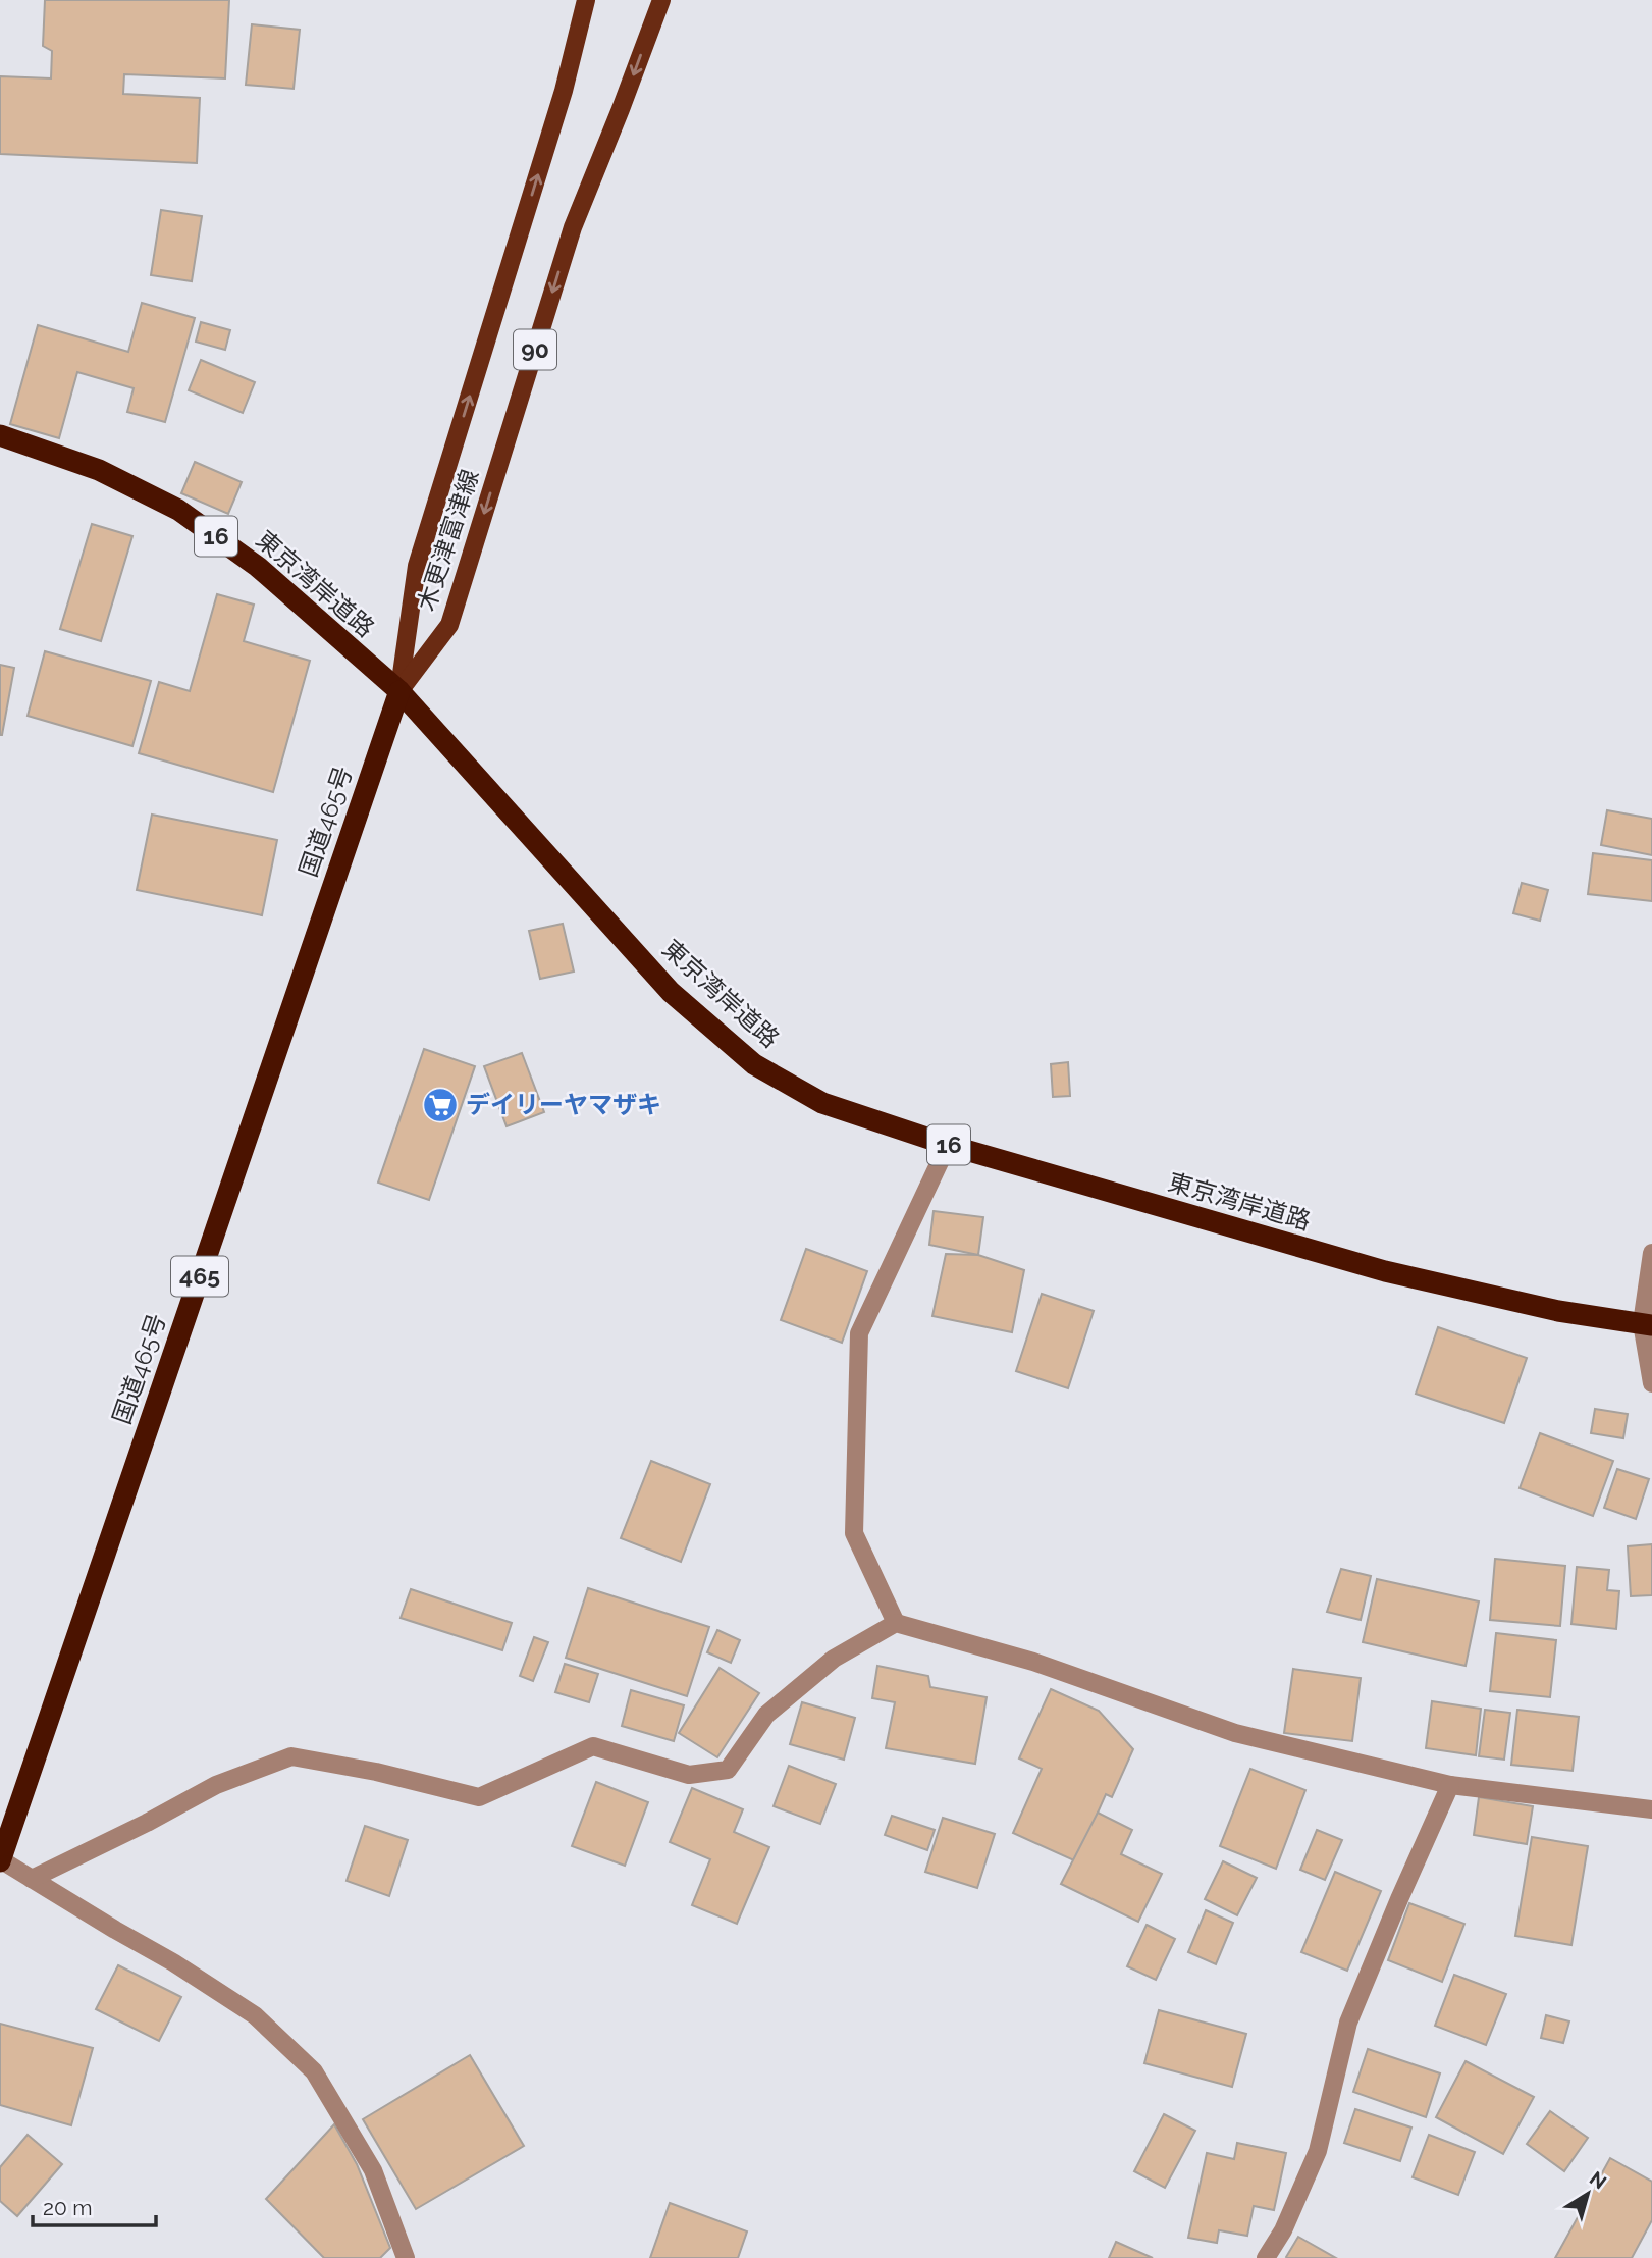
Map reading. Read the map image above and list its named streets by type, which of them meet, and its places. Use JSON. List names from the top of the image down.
{
  "streets": {
    "highway": [
      "16",
      "東京湾岸道路",
      "国道465号",
      "465"
    ],
    "main road": ["90", "木更津富津線"]
  },
  "crossings": [
    ["木更津富津線", "東京湾岸道路"],
    ["木更津富津線", "国道465号"],
    ["東京湾岸道路", "国道465号"]
  ],
  "places": {
    "supermarket": ["デイリーヤマザキ"]
  },
  "scale_bar": "20 m",
  "north": "top right"
}
